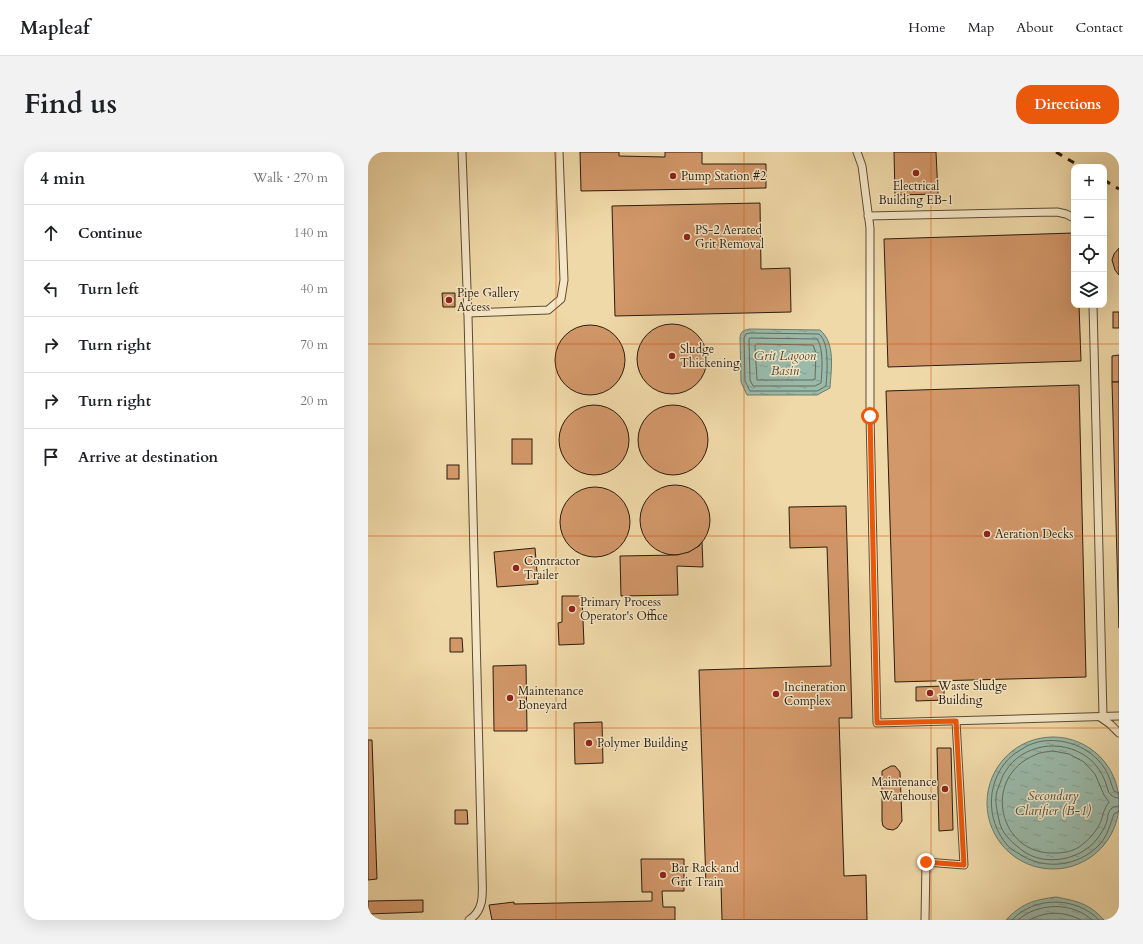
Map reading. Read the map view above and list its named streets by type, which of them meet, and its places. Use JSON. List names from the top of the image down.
{
  "water": ["Grit Lagoon Basin", "Secondary Clarifier (B-1)"],
  "places": [
    "Electrical Building EB-1",
    "Pump Station #2",
    "PS-2 Aerated Grit Removal",
    "Pipe Gallery Access",
    "Sludge Thickening",
    "Aeration Decks",
    "Contractor Trailer",
    "Primary Process Operator's Office",
    "Waste Sludge Building",
    "Incineration Complex",
    "Maintenance Boneyard",
    "Polymer Building",
    "Maintenance Warehouse",
    "Bar Rack and Grit Train"
  ],
  "page": {
    "header": "Mapleaf",
    "nav": [
      "Home",
      "Map",
      "About",
      "Contact"
    ],
    "title": "Find us",
    "buttons": "Directions",
    "heading": ["4 min", "Walk · 270 m"],
    "map_buttons": ["+", "−"],
    "list": [
      ["Continue", "140 m"],
      ["Turn left", "40 m"],
      ["Turn right", "70 m"],
      ["Turn right", "20 m"],
      "Arrive at destination"
    ]
  }
}
